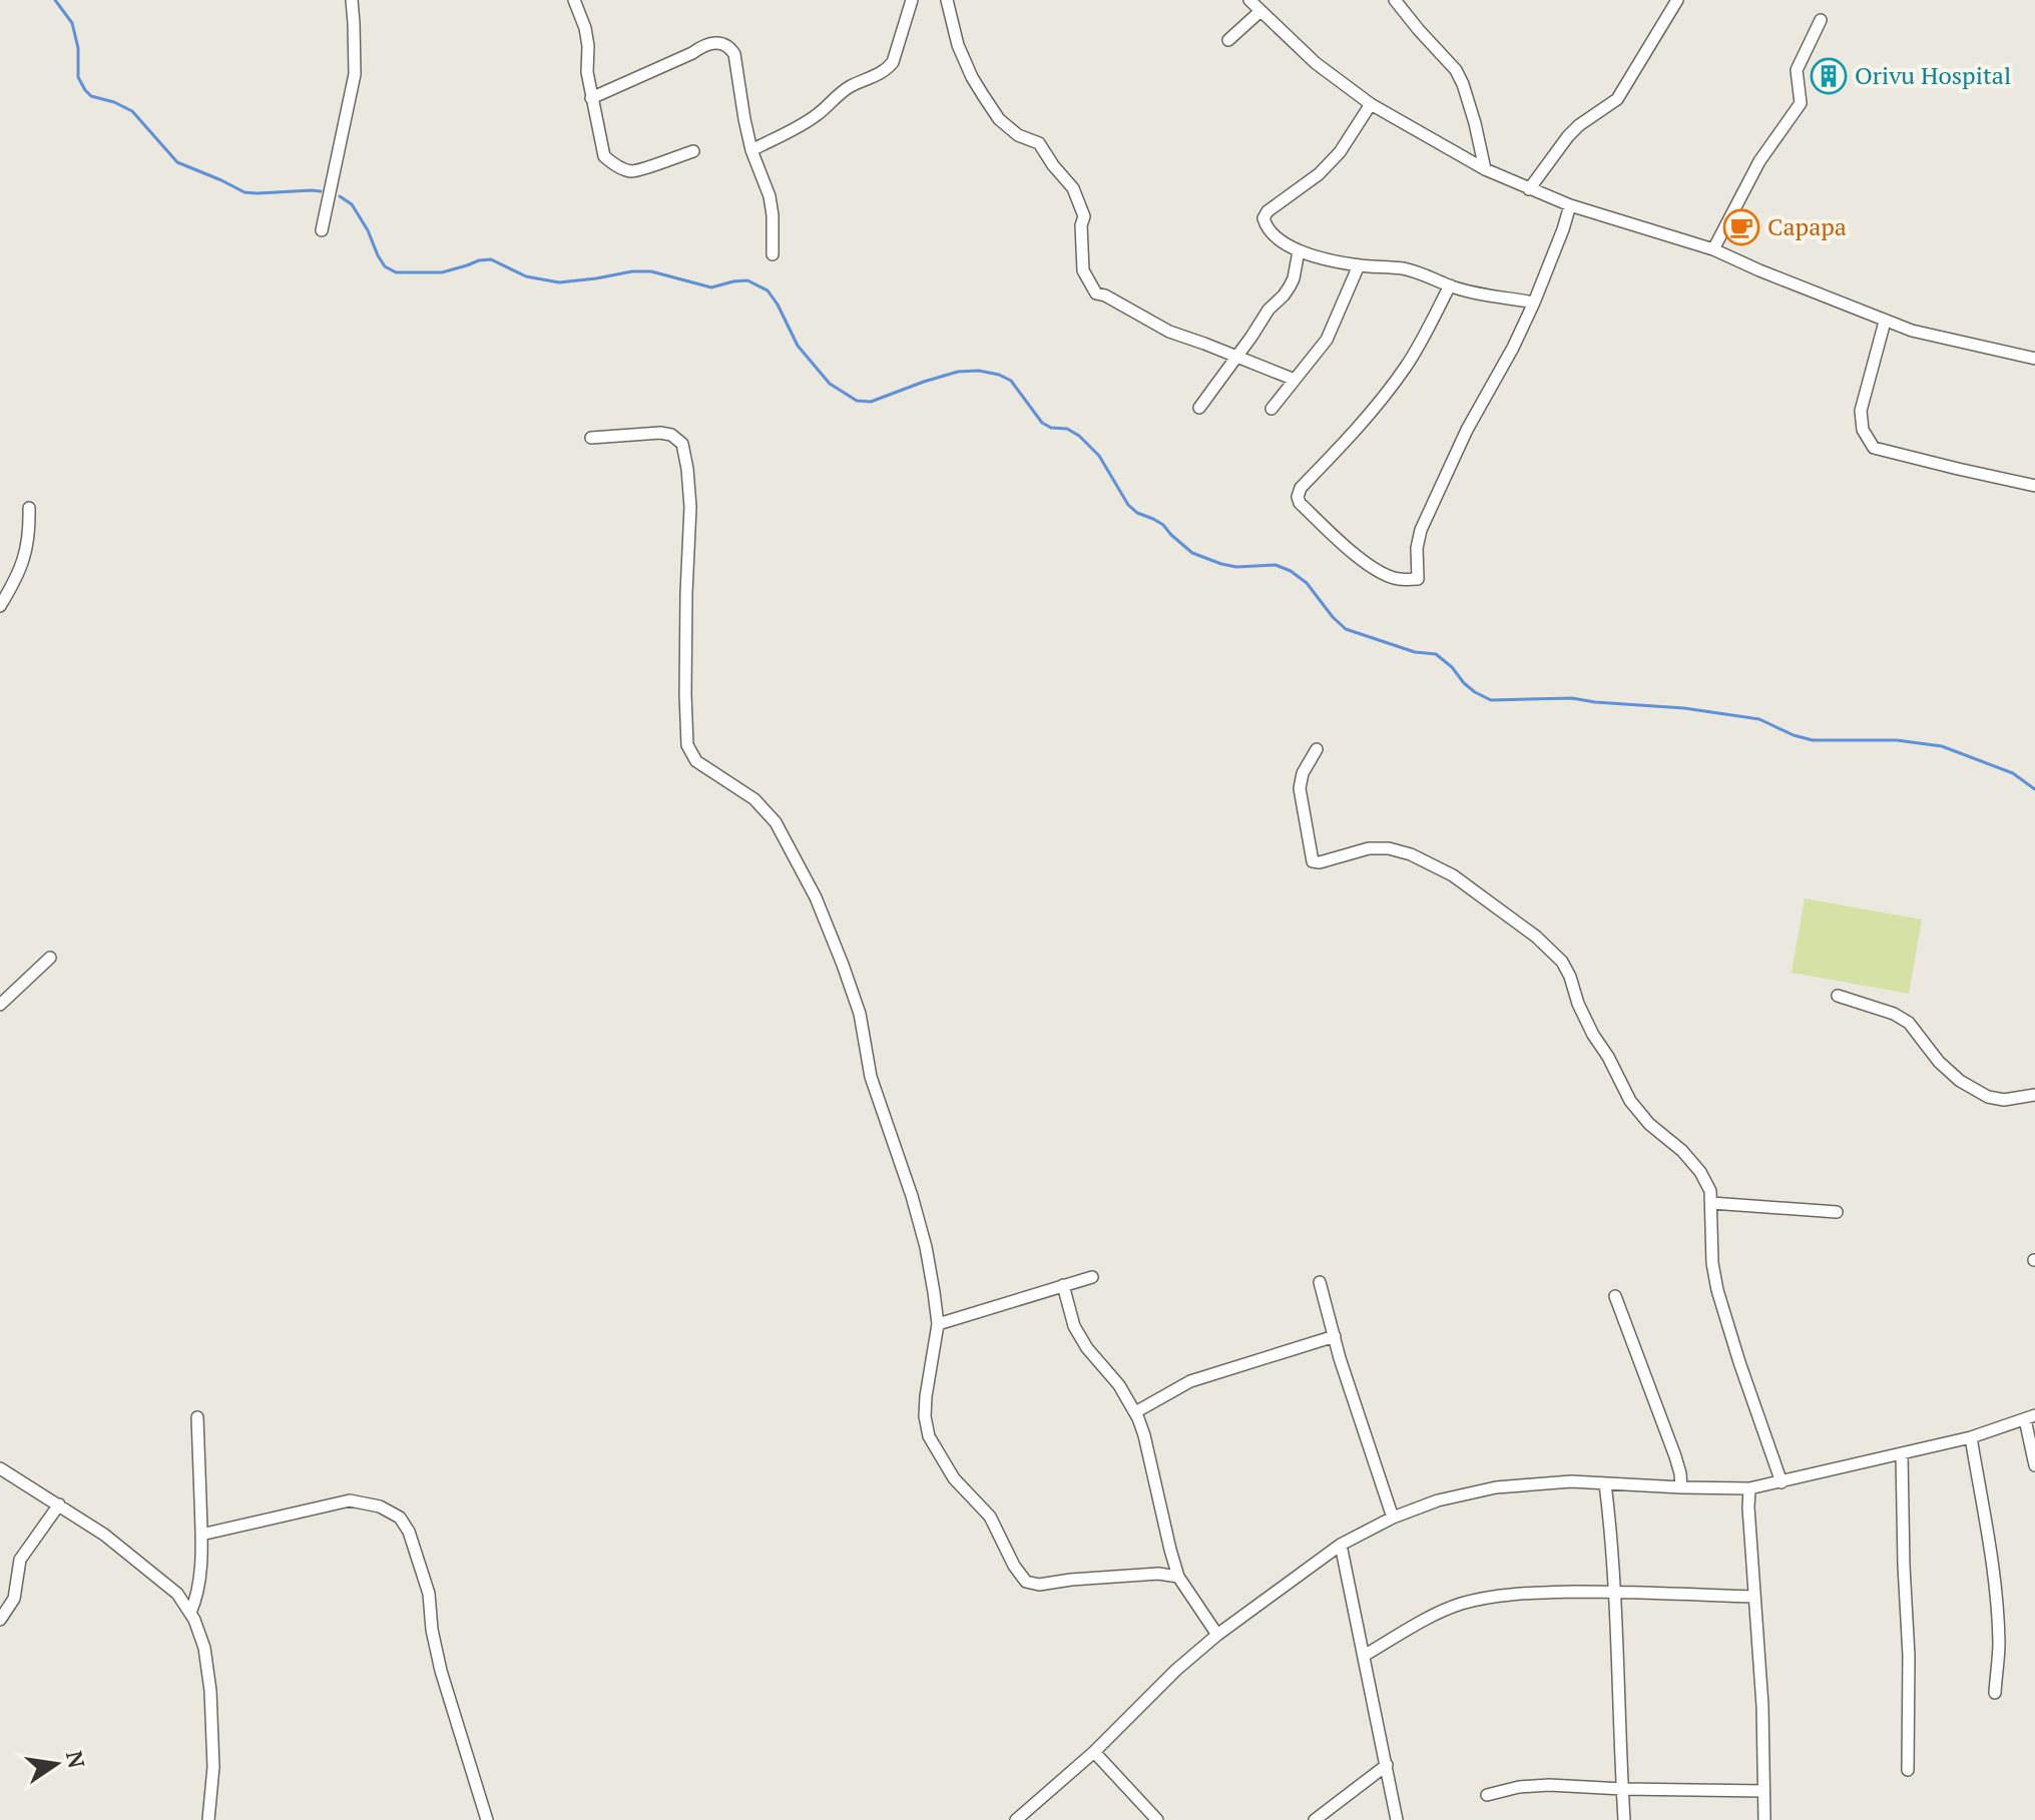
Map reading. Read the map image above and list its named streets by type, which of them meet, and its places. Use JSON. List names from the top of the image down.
{
  "places": {
    "building": ["Orivu Hospital"],
    "cafe": ["Capapa"]
  },
  "north": "right"
}
